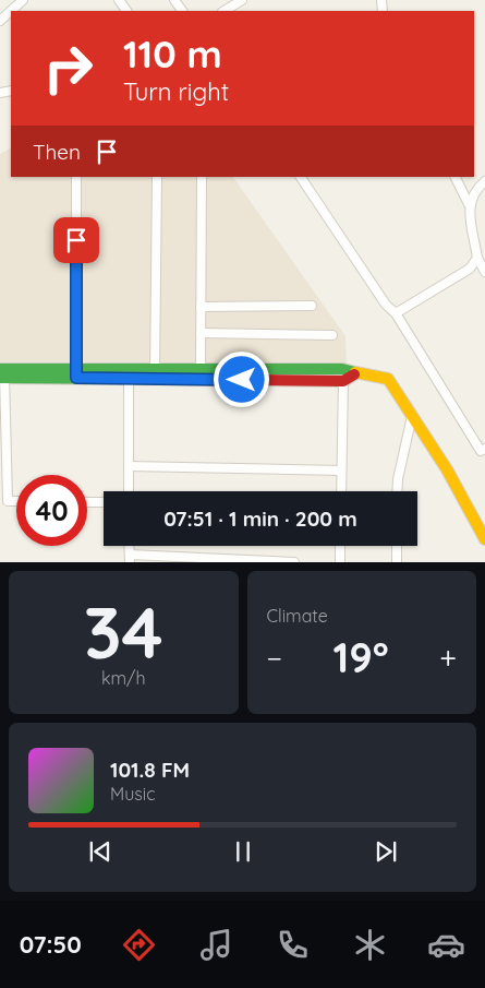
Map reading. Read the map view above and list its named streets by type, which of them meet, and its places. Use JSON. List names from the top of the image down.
{
  "page": {
    "turn": ["110 m", "Turn right"],
    "then": "Then",
    "limit": "40",
    "trip": "07:51 · 1 min · 200 m",
    "tile": [
      ["34", "km/h"],
      "Climate"
    ],
    "heat": ["−", "19°", "+"],
    "song": ["101.8 FM", "Music"],
    "tabs": "07:50"
  }
}
